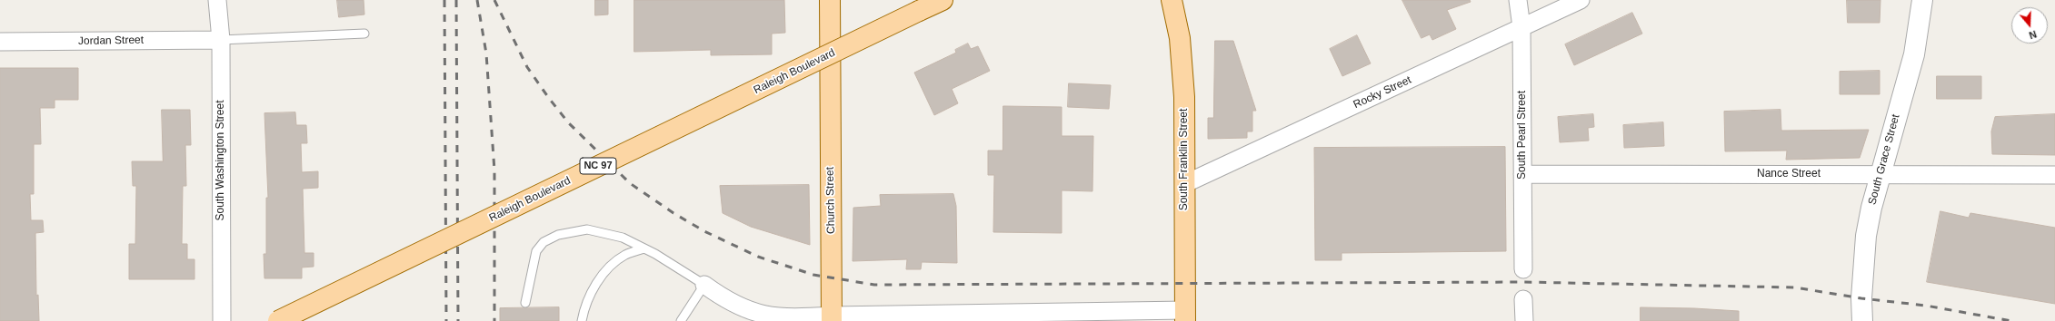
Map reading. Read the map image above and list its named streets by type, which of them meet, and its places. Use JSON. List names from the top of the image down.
{
  "streets": {
    "main road": [
      "Raleigh Boulevard",
      "South Franklin Street",
      "NC 97",
      "Church Street"
    ],
    "street": [
      "Jordan Street",
      "Rocky Street",
      "South Pearl Street",
      "South Grace Street",
      "South Washington Street",
      "Nance Street"
    ]
  },
  "crossings": [
    ["Jordan Street", "South Washington Street"],
    ["Rocky Street", "South Pearl Street"],
    ["Rocky Street", "South Franklin Street"],
    ["South Pearl Street", "Nance Street"],
    ["South Grace Street", "Nance Street"]
  ],
  "north": "bottom"
}
